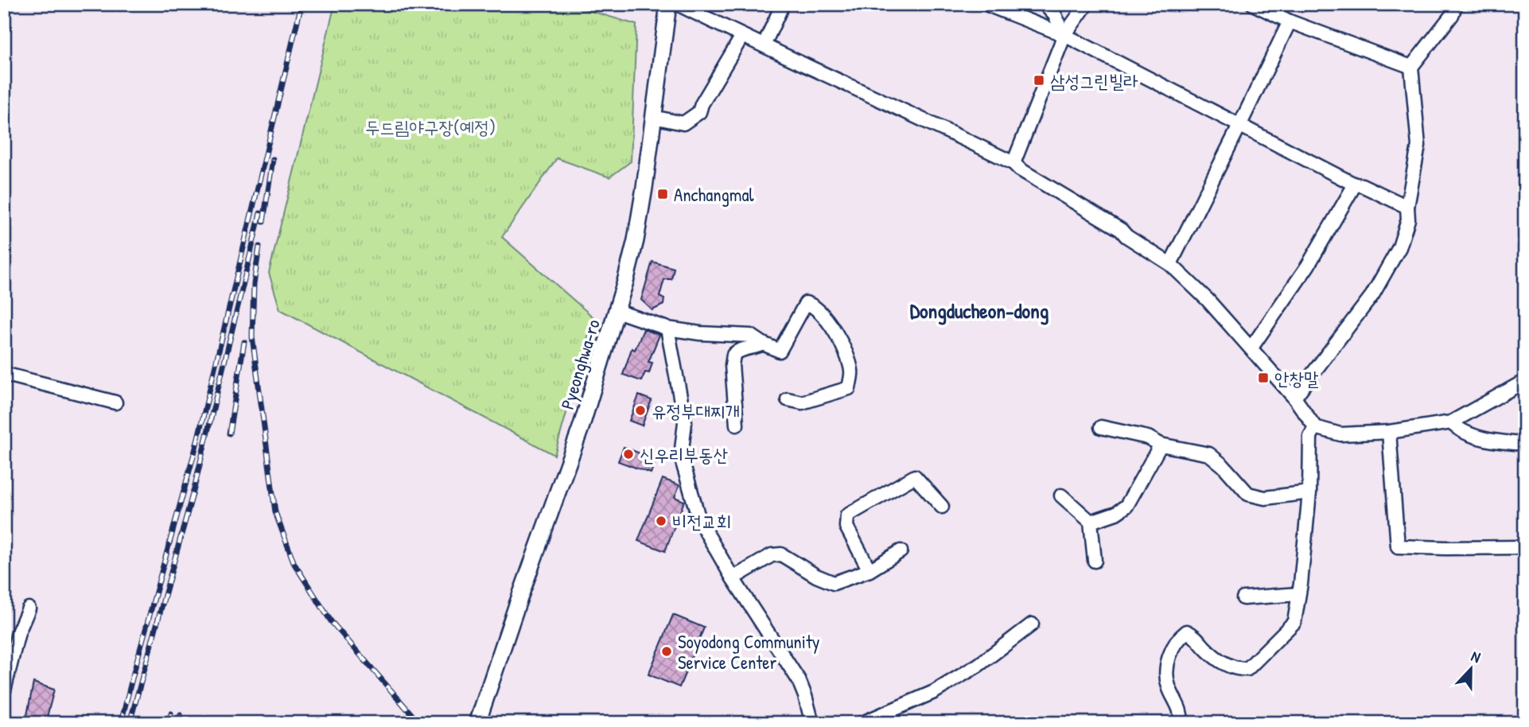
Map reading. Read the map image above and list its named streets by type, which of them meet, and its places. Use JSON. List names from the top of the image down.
{
  "streets": {
    "main road": ["Pyeonghwa-ro"]
  },
  "districts": ["Dongducheon-dong"],
  "parks": ["두드림야구장(예정)"],
  "places": {
    "transit": ["삼성그린빌라", "Anchangmal", "안창말"],
    "other": [
      "유정부대찌개",
      "신우리부동산",
      "비전교회",
      "Soyodong Community Service Center"
    ]
  },
  "north": "top"
}
